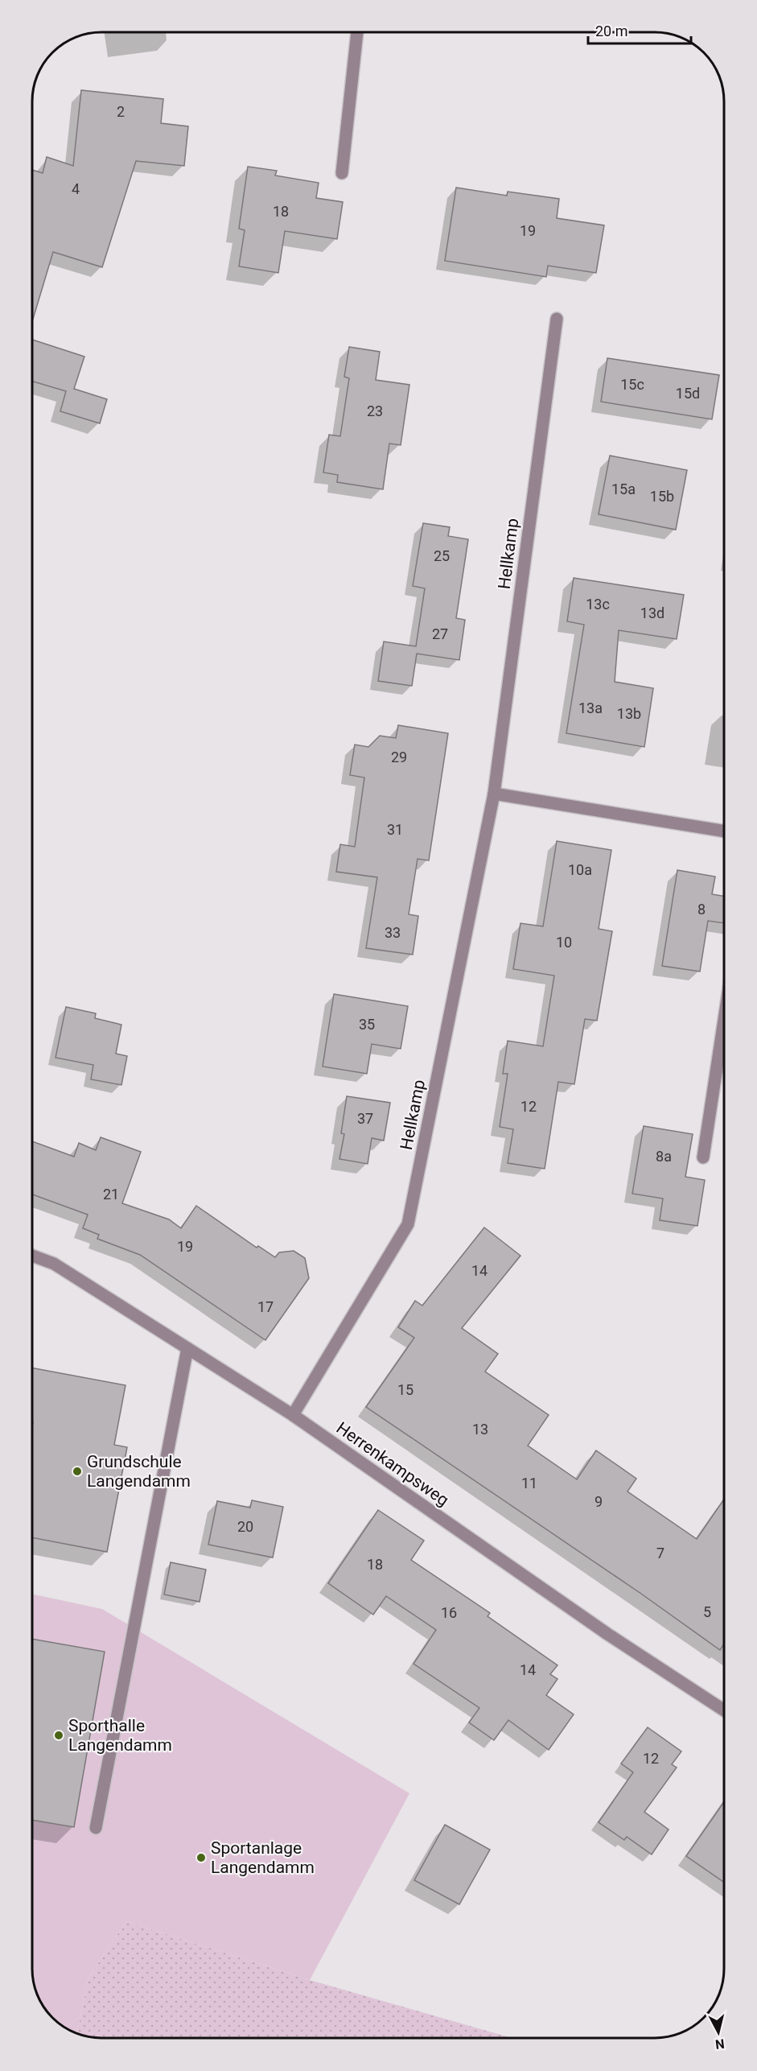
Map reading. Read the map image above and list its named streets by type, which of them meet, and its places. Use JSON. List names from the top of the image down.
{
  "streets": {
    "street": ["Hellkamp", "Herrenkampsweg"]
  },
  "crossings": [
    ["Hellkamp", "Herrenkampsweg"]
  ],
  "places": ["Grundschule Langendamm", "Sporthalle Langendamm", "Sportanlage Langendamm"],
  "house_numbers": [
    "2",
    "4",
    "18",
    "19",
    "15c",
    "15d",
    "23",
    "15a",
    "15b",
    "25",
    "13c",
    "13d",
    "27",
    "13a",
    "13b",
    "29",
    "31",
    "10a",
    "8",
    "33",
    "10",
    "35",
    "12",
    "37",
    "8a",
    "21",
    "19",
    "14",
    "17",
    "15",
    "13",
    "11",
    "9",
    "20",
    "7",
    "18",
    "5",
    "16",
    "14",
    "12"
  ],
  "scale_bar": "20 m",
  "north": "bottom"
}
